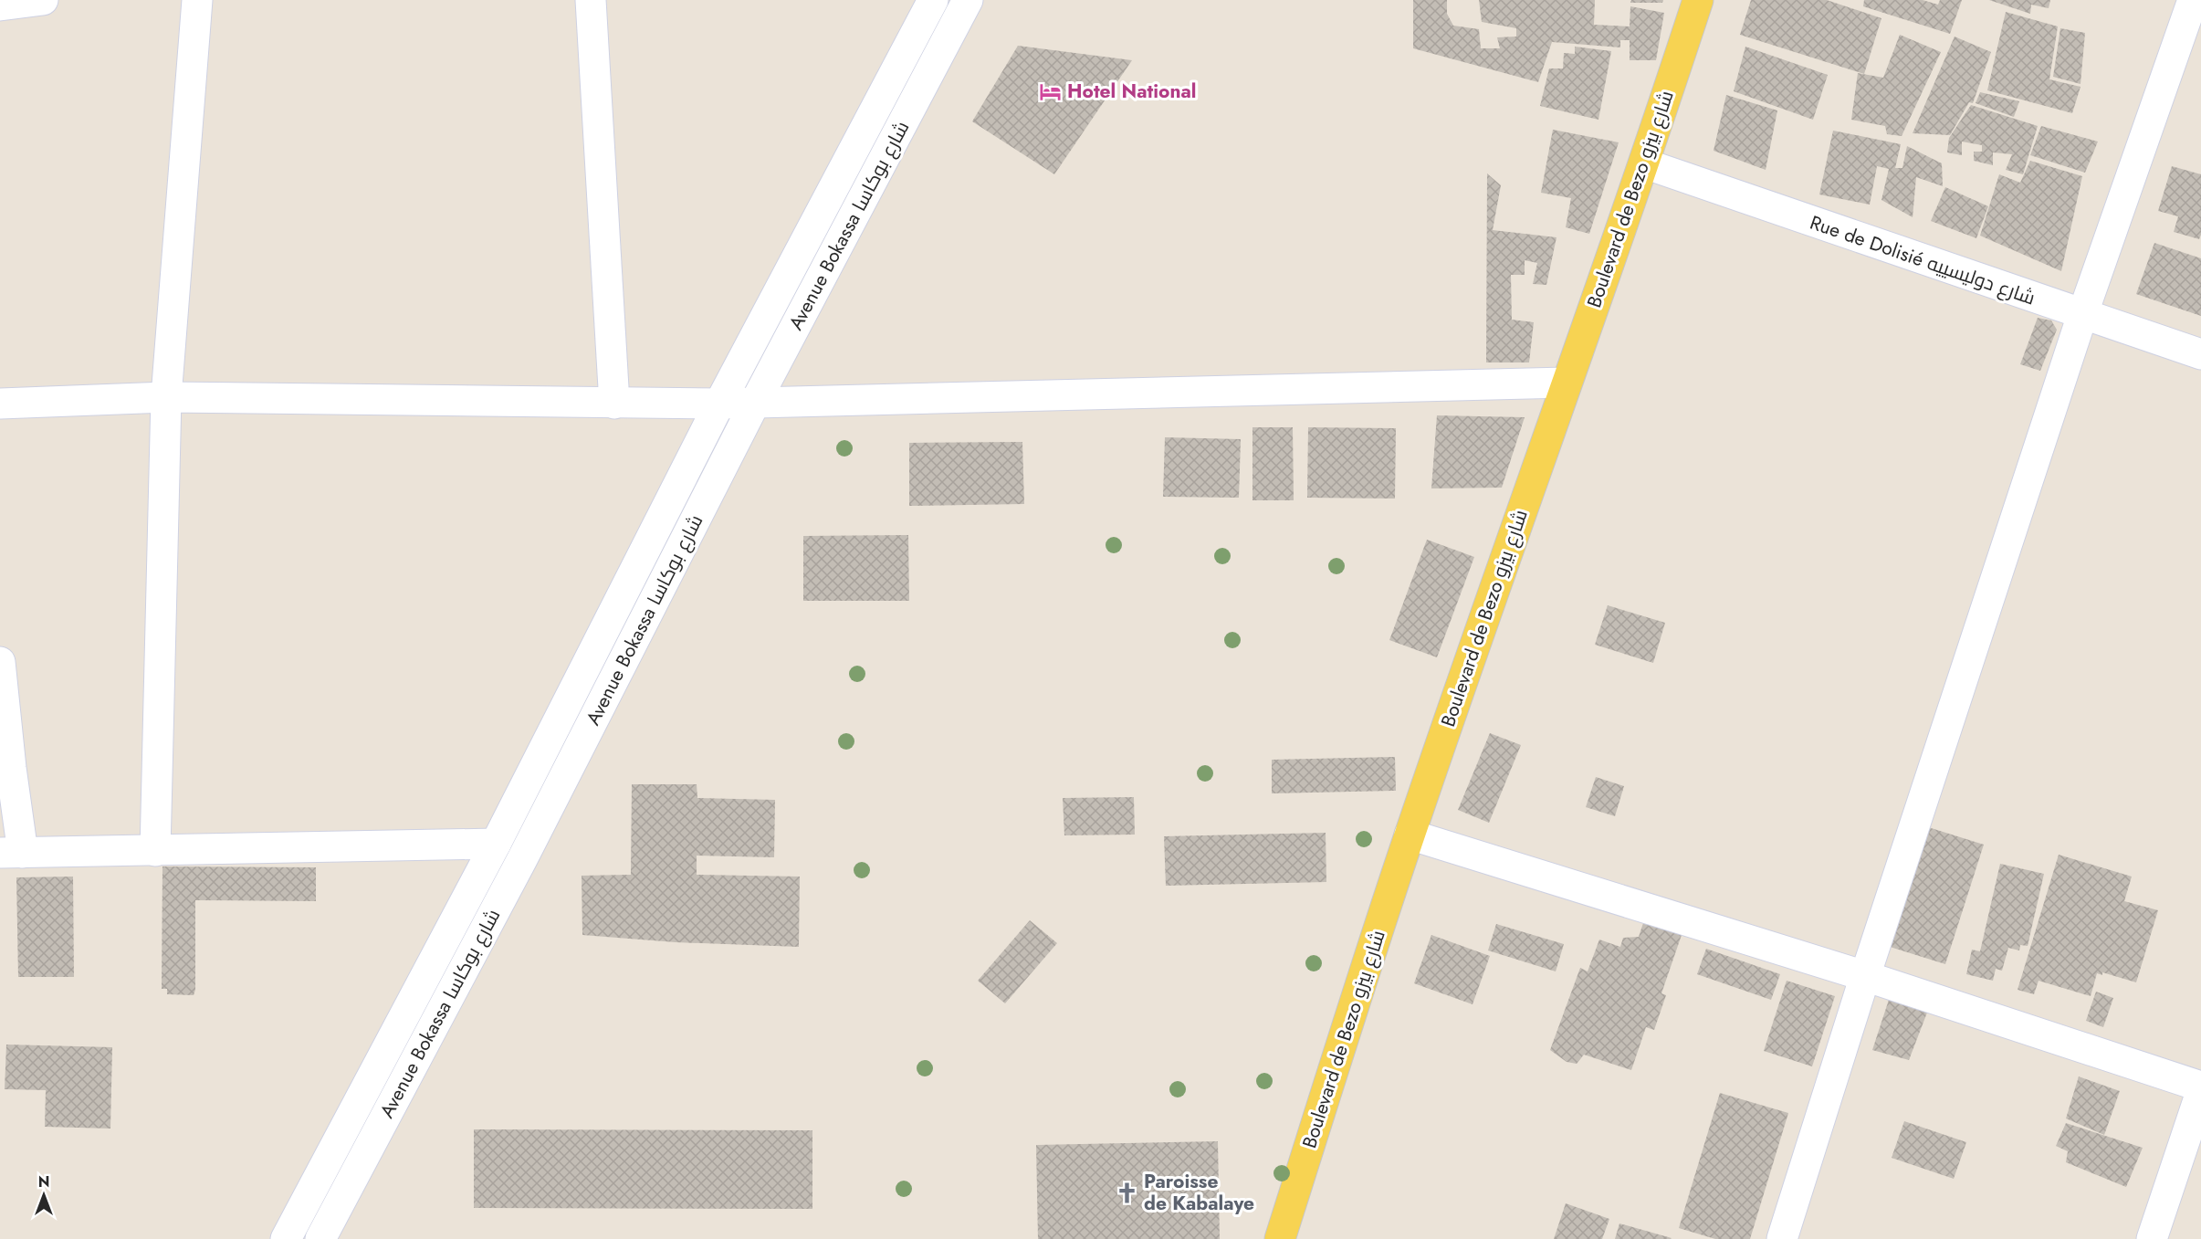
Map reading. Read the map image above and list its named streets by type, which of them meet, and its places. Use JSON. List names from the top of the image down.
{
  "streets": {
    "main road": ["Boulevard de Bezo شارع بيزو"],
    "street": ["Avenue Bokassa شارع بوكاسا", "Rue de Dolisié شارع دوليسييه"]
  },
  "crossings": [
    ["Boulevard de Bezo شارع بيزو", "Rue de Dolisié شارع دوليسييه"]
  ],
  "places": {
    "hotel": ["Hotel National"],
    "church": ["Paroisse de Kabalaye"]
  },
  "north": "top"
}
